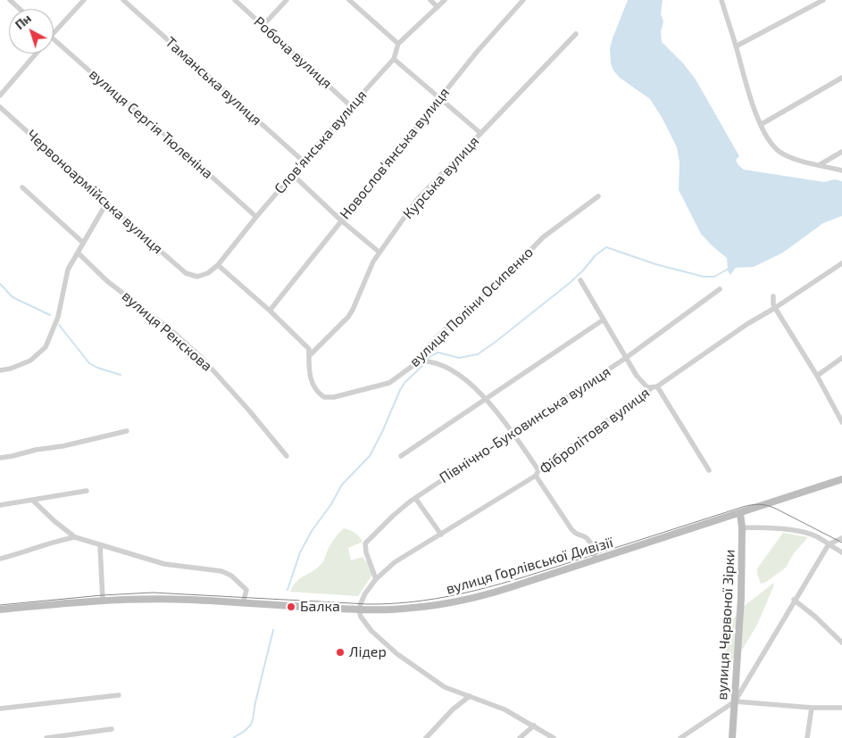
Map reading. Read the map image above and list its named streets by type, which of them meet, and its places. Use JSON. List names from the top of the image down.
{
  "streets": {
    "main road": ["вулиця Горлівської Дивізії", "вулиця Червоної Зірки"],
    "street": [
      "Робоча вулиця",
      "Таманська вулиця",
      "вулиця Сергія Тюленіна",
      "Слов'янська вулиця",
      "Новослов'янська вулиця",
      "Курська вулиця",
      "Червоноармійська вулиця",
      "вулиця Поліни Осипенко",
      "вулиця Ренскова",
      "Північно-Буковинська вулиця",
      "Фібролітова вулиця"
    ]
  },
  "crossings": [
    ["Робоча вулиця", "Слов'янська вулиця"],
    ["Таманська вулиця", "Слов'янська вулиця"],
    ["вулиця Сергія Тюленіна", "Слов'янська вулиця"],
    ["Слов'янська вулиця", "Червоноармійська вулиця"],
    ["Слов'янська вулиця", "вулиця Поліни Осипенко"],
    ["Новослов'янська вулиця", "вулиця Поліни Осипенко"],
    ["Курська вулиця", "вулиця Поліни Осипенко"],
    ["Північно-Буковинська вулиця", "Фібролітова вулиця"],
    ["Фібролітова вулиця", "вулиця Горлівської Дивізії"],
    ["вулиця Горлівської Дивізії", "вулиця Червоної Зірки"]
  ],
  "places": ["Балка", "Лідер"],
  "north": "top left"
}
